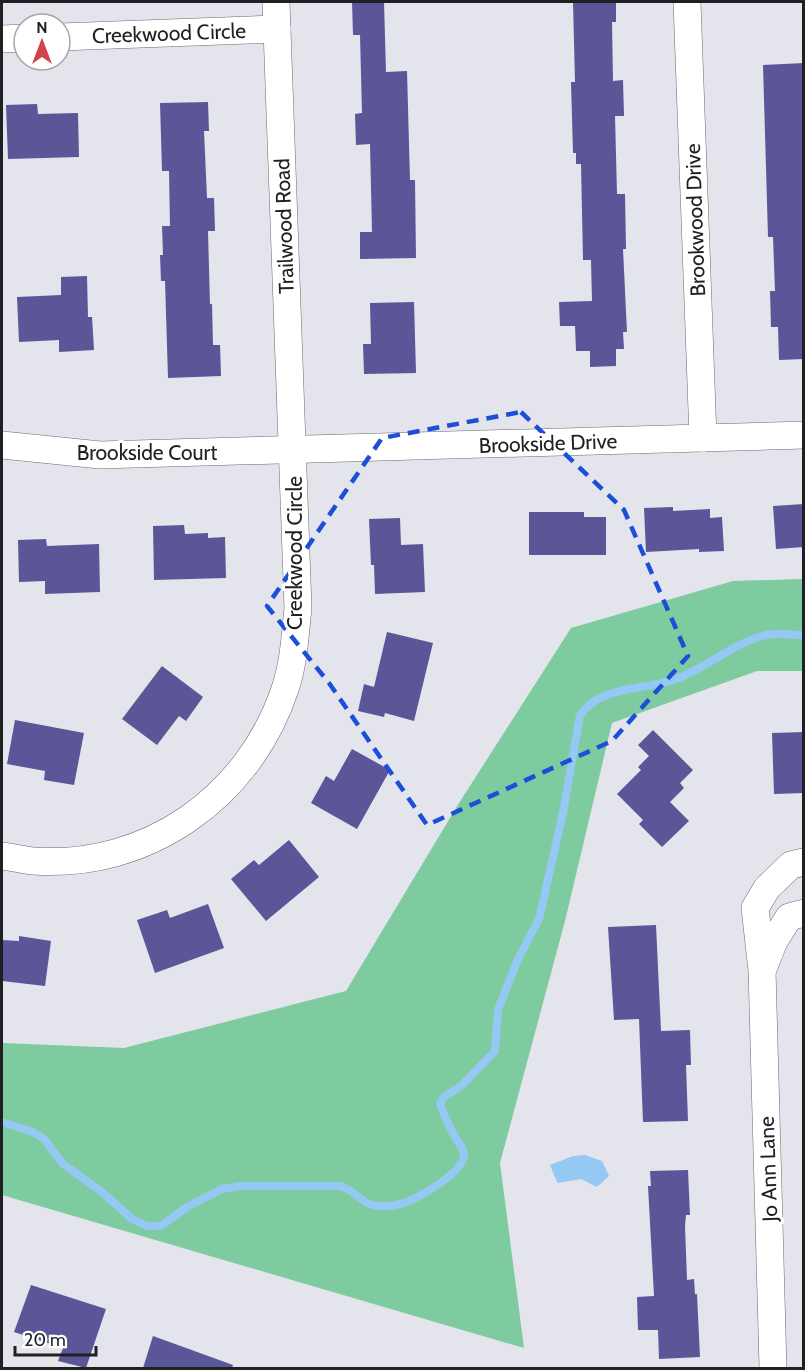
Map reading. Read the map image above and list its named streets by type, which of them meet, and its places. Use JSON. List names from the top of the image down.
{
  "streets": {
    "street": [
      "Creekwood Circle",
      "Brookwood Drive",
      "Trailwood Road",
      "Brookside Drive",
      "Brookside Court",
      "Jo Ann Lane"
    ]
  },
  "crossings": [
    ["Creekwood Circle", "Trailwood Road"],
    ["Creekwood Circle", "Brookside Drive"],
    ["Creekwood Circle", "Brookside Court"],
    ["Brookwood Drive", "Brookside Drive"],
    ["Trailwood Road", "Brookside Drive"],
    ["Trailwood Road", "Brookside Court"],
    ["Brookside Drive", "Brookside Court"]
  ],
  "scale_bar": "20 m",
  "north": "top"
}
